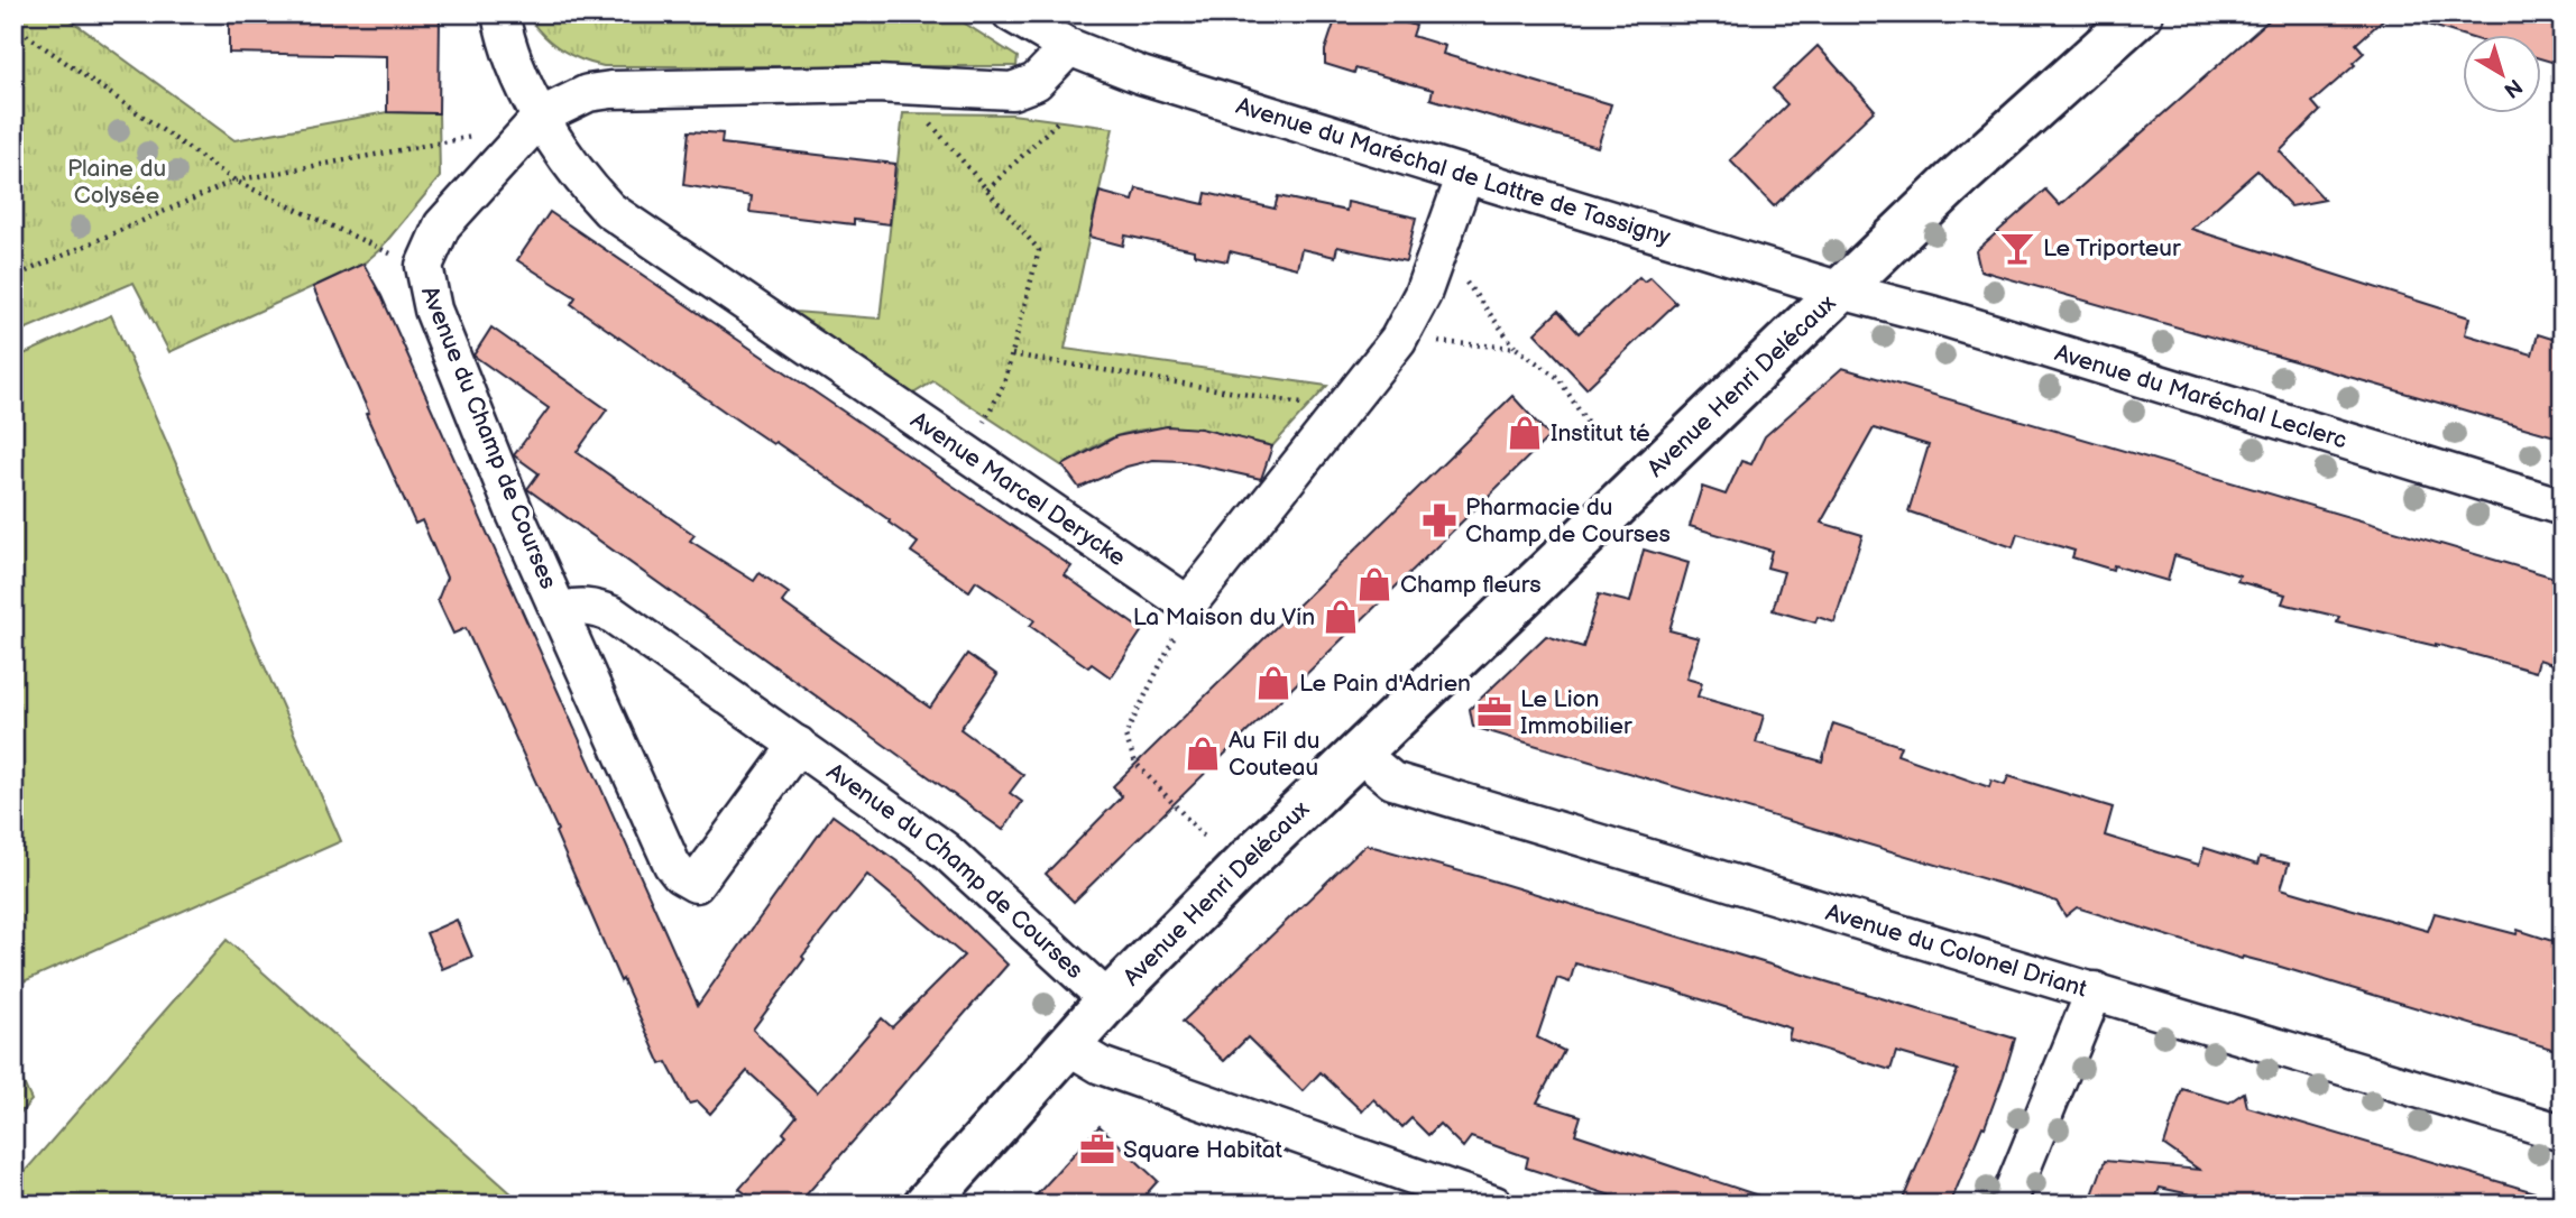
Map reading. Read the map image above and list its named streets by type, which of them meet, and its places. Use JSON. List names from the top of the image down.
{
  "streets": {
    "street": [
      "Avenue du Maréchal de Lattre de Tassigny",
      "Avenue Henri Delécaux",
      "Avenue du Maréchal Leclerc",
      "Avenue du Champ de Courses",
      "Avenue Marcel Derycke",
      "Avenue du Colonel Driant"
    ]
  },
  "crossings": [
    ["Avenue du Maréchal de Lattre de Tassigny", "Avenue Henri Delécaux"],
    ["Avenue du Maréchal de Lattre de Tassigny", "Avenue du Maréchal Leclerc"],
    ["Avenue Henri Delécaux", "Avenue du Maréchal Leclerc"],
    ["Avenue Henri Delécaux", "Avenue du Champ de Courses"],
    ["Avenue Henri Delécaux", "Avenue du Colonel Driant"],
    ["Avenue du Champ de Courses", "Avenue Marcel Derycke"]
  ],
  "parks": ["Plaine du Colysée"],
  "places": {
    "bar": ["Le Triporteur"],
    "shop": [
      "Institut té",
      "Champ fleurs",
      "La Maison du Vin",
      "Le Pain d'Adrien",
      "Au Fil du Couteau"
    ],
    "pharmacy": ["Pharmacie du Champ de Courses"],
    "office": ["Le Lion Immobilier", "Square Habitat"]
  },
  "north": "bottom right"
}
